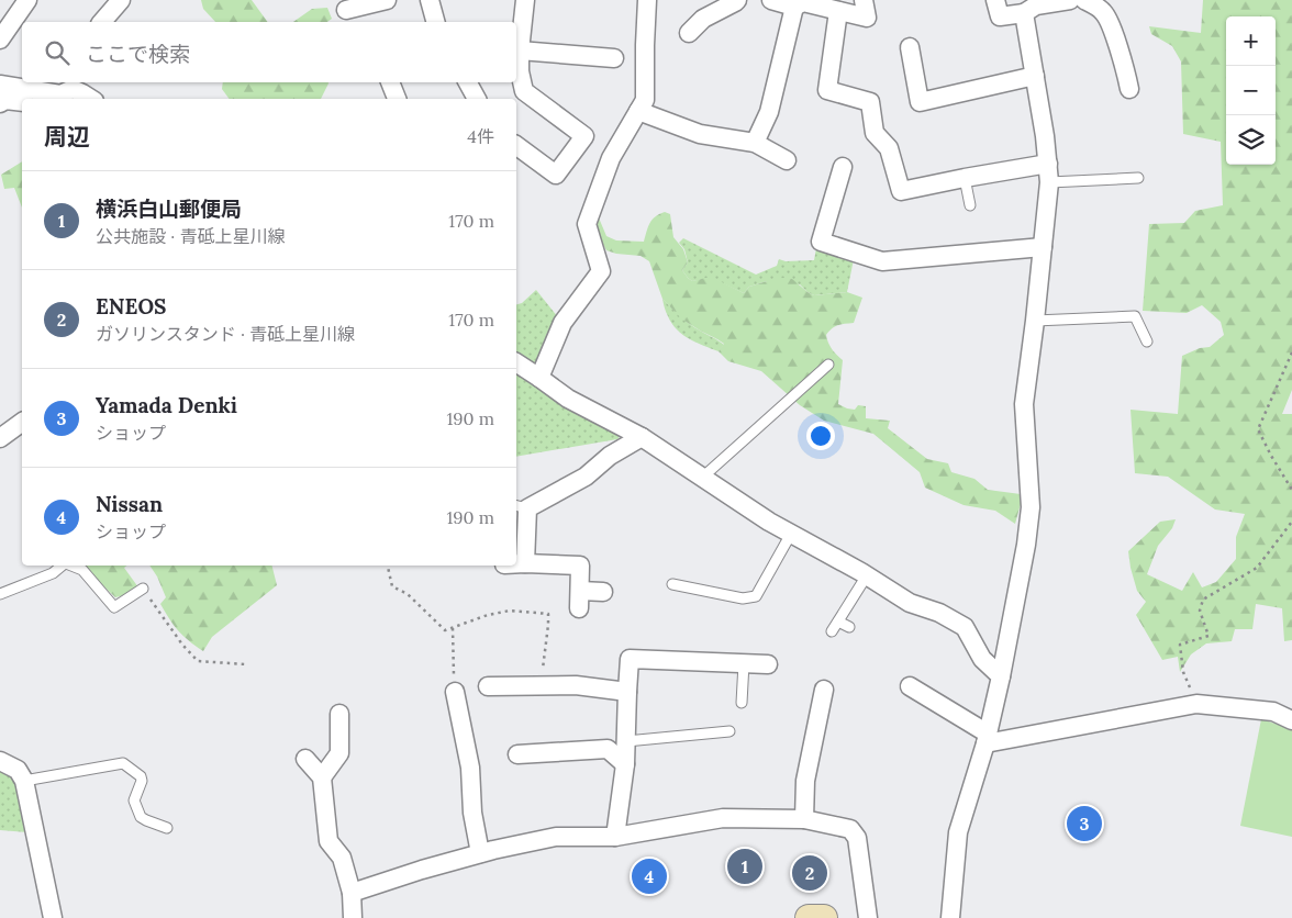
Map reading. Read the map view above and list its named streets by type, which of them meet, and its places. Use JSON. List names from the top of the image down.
{
  "page": {
    "map_buttons": ["+", "−"],
    "search": "ここで検索",
    "heading": ["周辺", "4件"],
    "list": [
      {
        "mark": "1",
        "name": "横浜白山郵便局",
        "note": "公共施設 · 青砥上星川線",
        "value": "170 m"
      },
      {
        "mark": "2",
        "name": "ENEOS",
        "note": "ガソリンスタンド · 青砥上星川線",
        "value": "170 m"
      },
      {
        "mark": "3",
        "name": "Yamada Denki",
        "note": "ショップ",
        "value": "190 m"
      },
      {
        "mark": "4",
        "name": "Nissan",
        "note": "ショップ",
        "value": "190 m"
      }
    ],
    "pins": [
      "3",
      "1",
      "2",
      "4"
    ]
  }
}
